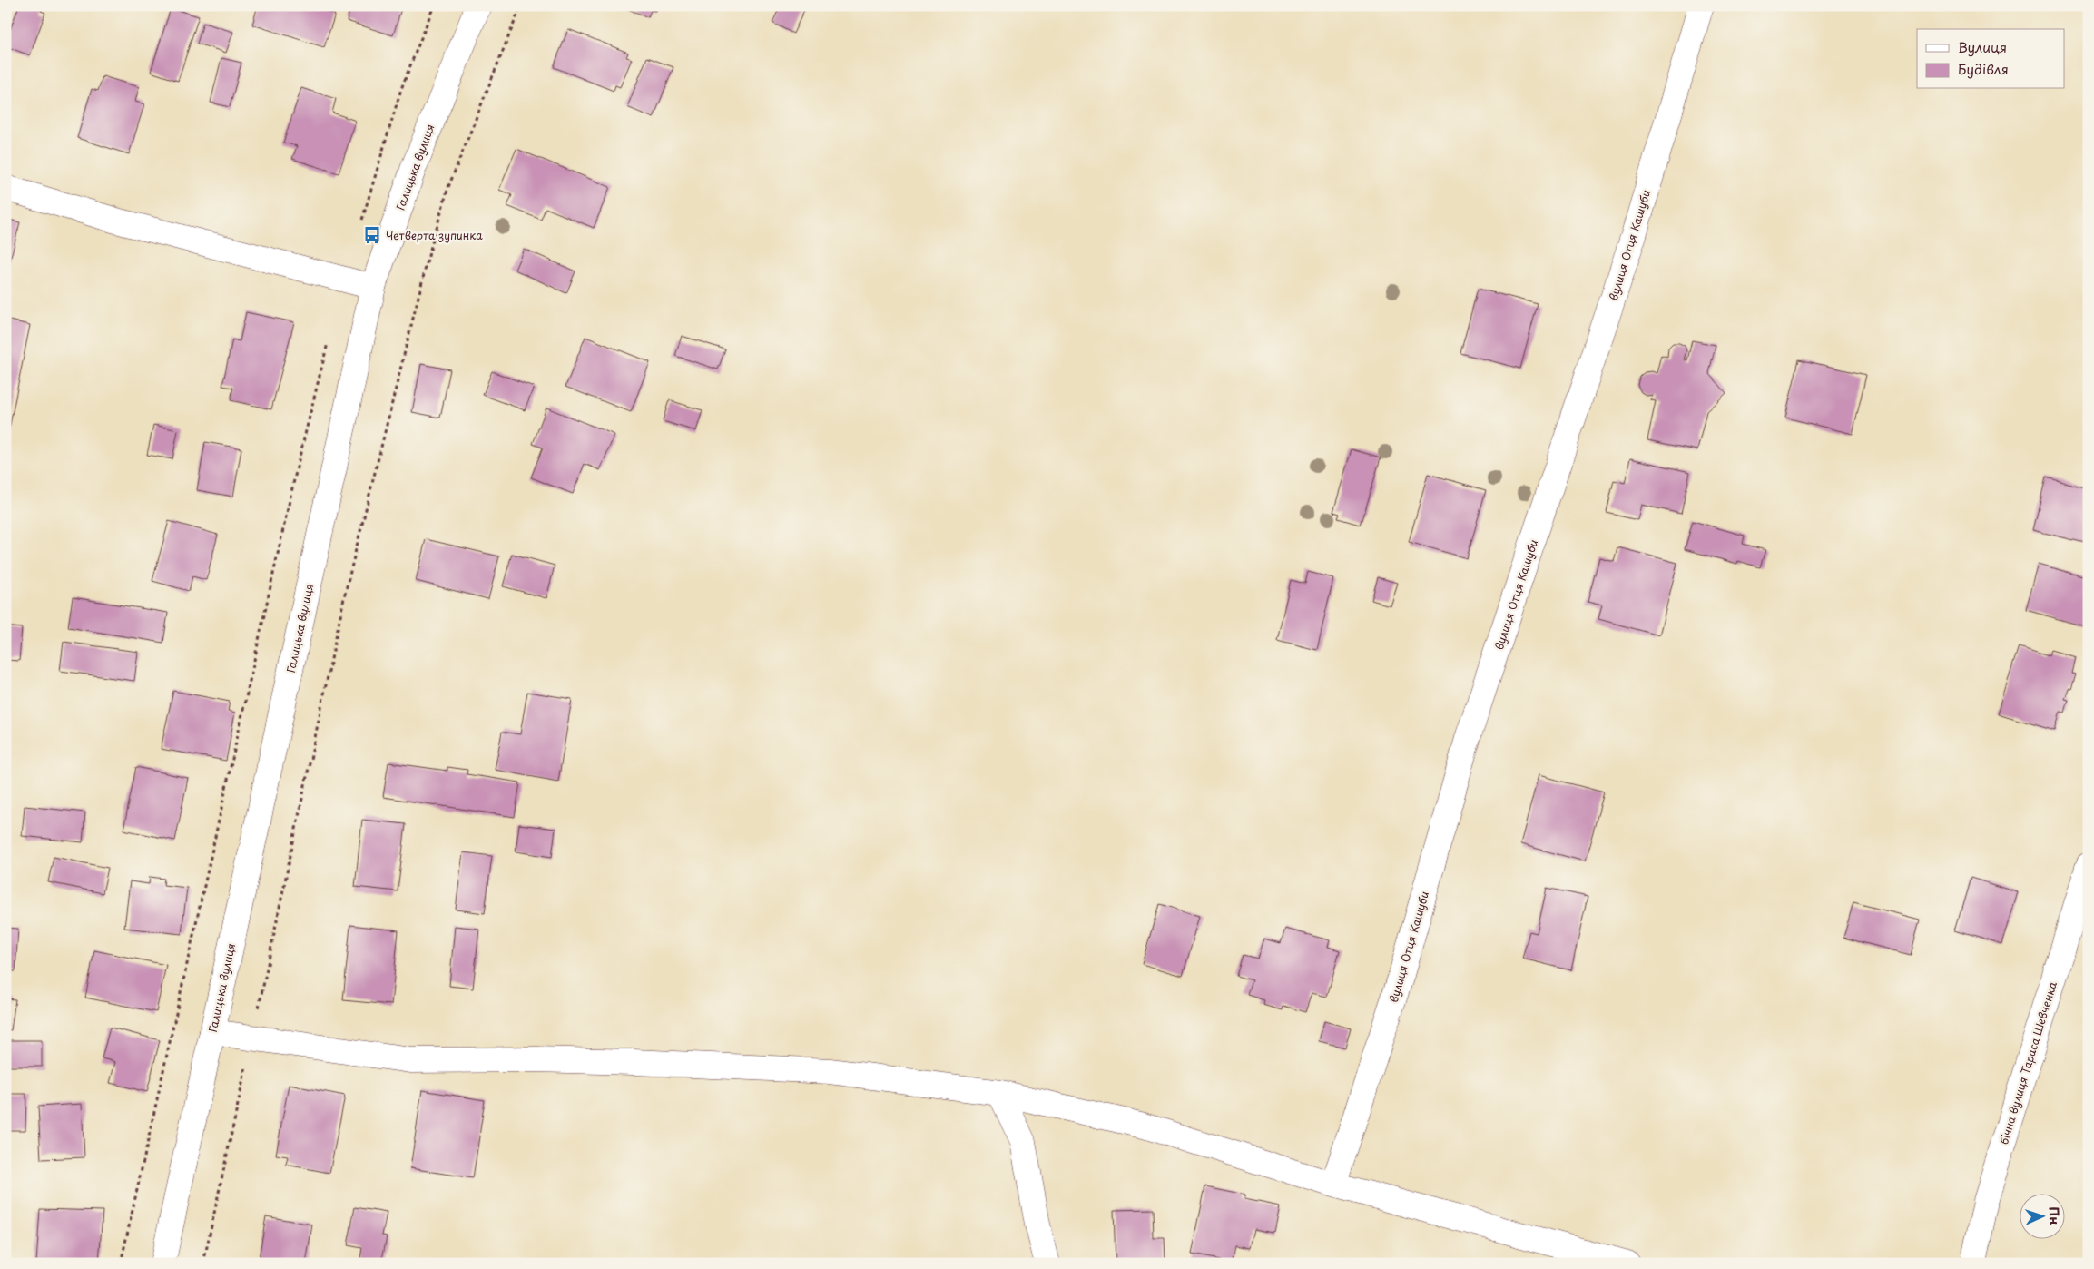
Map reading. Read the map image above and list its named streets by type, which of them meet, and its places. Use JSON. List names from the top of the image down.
{
  "streets": {
    "street": ["Галицька вулиця", "вулиця Отця Кашуби", "бічна вулиця Тараса Шевченка"]
  },
  "places": {
    "bus stop": ["Четверта зупинка"]
  },
  "legend": ["Вулиця", "Будівля"],
  "north": "right"
}
